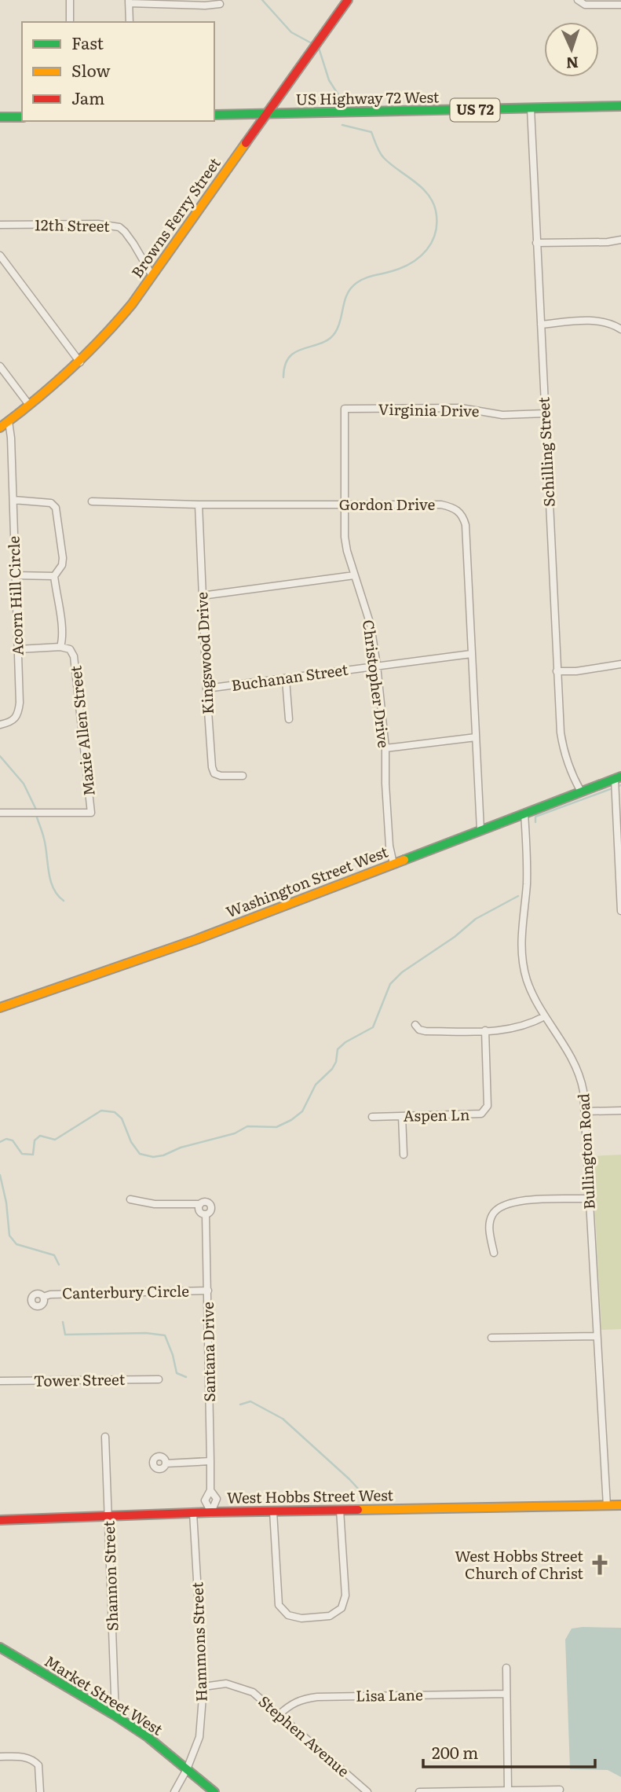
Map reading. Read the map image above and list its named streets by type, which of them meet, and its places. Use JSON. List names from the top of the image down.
{
  "streets": {
    "main road": [
      "US Highway 72 West",
      "US 72",
      "Browns Ferry Street",
      "Washington Street West",
      "West Hobbs Street West",
      "Market Street West"
    ],
    "street": [
      "12th Street",
      "Virginia Drive",
      "Schilling Street",
      "Gordon Drive",
      "Acorn Hill Circle",
      "Kingswood Drive",
      "Buchanan Street",
      "Christopher Drive",
      "Maxie Allen Street",
      "Aspen Ln",
      "Bullington Road",
      "Canterbury Circle",
      "Santana Drive",
      "Tower Street",
      "Shannon Street",
      "Hammons Street",
      "Lisa Lane",
      "Stephen Avenue"
    ]
  },
  "crossings": [
    ["US Highway 72 West", "Browns Ferry Street"],
    ["US Highway 72 West", "Schilling Street"],
    ["Browns Ferry Street", "12th Street"],
    ["Browns Ferry Street", "Acorn Hill Circle"],
    ["Virginia Drive", "Schilling Street"],
    ["Virginia Drive", "Christopher Drive"],
    ["Schilling Street", "Washington Street West"],
    ["Gordon Drive", "Kingswood Drive"],
    ["Gordon Drive", "Buchanan Street"],
    ["Gordon Drive", "Christopher Drive"],
    ["Gordon Drive", "Washington Street West"],
    ["Acorn Hill Circle", "Maxie Allen Street"],
    ["Kingswood Drive", "Buchanan Street"],
    ["Buchanan Street", "Christopher Drive"],
    ["Christopher Drive", "Washington Street West"],
    ["Washington Street West", "Bullington Road"],
    ["Bullington Road", "West Hobbs Street West"],
    ["Canterbury Circle", "Santana Drive"],
    ["Santana Drive", "West Hobbs Street West"],
    ["West Hobbs Street West", "Shannon Street"],
    ["West Hobbs Street West", "Hammons Street"],
    ["Shannon Street", "Market Street West"],
    ["Hammons Street", "Market Street West"],
    ["Hammons Street", "Stephen Avenue"],
    ["Lisa Lane", "Stephen Avenue"]
  ],
  "places": {
    "church": ["West Hobbs Street Church of Christ"]
  },
  "legend": ["Fast", "Slow", "Jam"],
  "scale_bar": "200 m",
  "north": "bottom"
}
